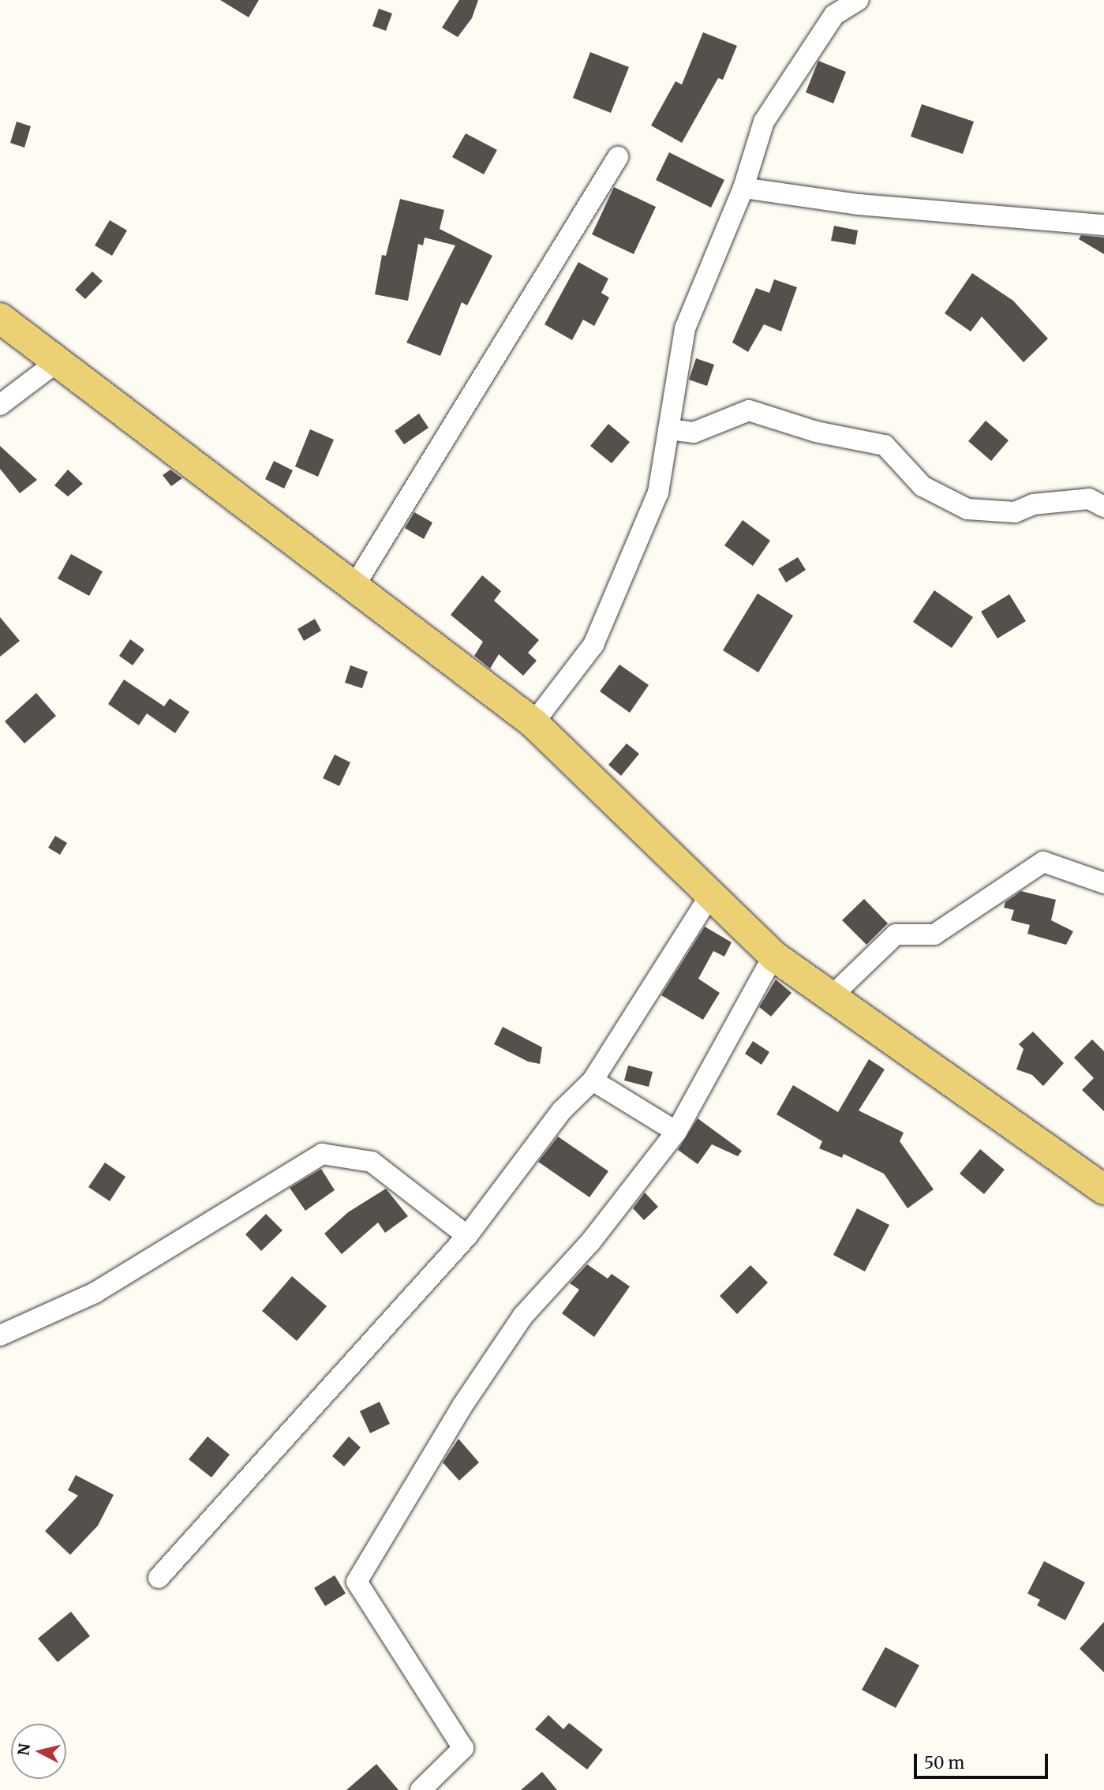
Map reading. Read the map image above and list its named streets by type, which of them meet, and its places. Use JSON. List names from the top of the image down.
{
  "scale_bar": "50 m",
  "north": "left"
}
